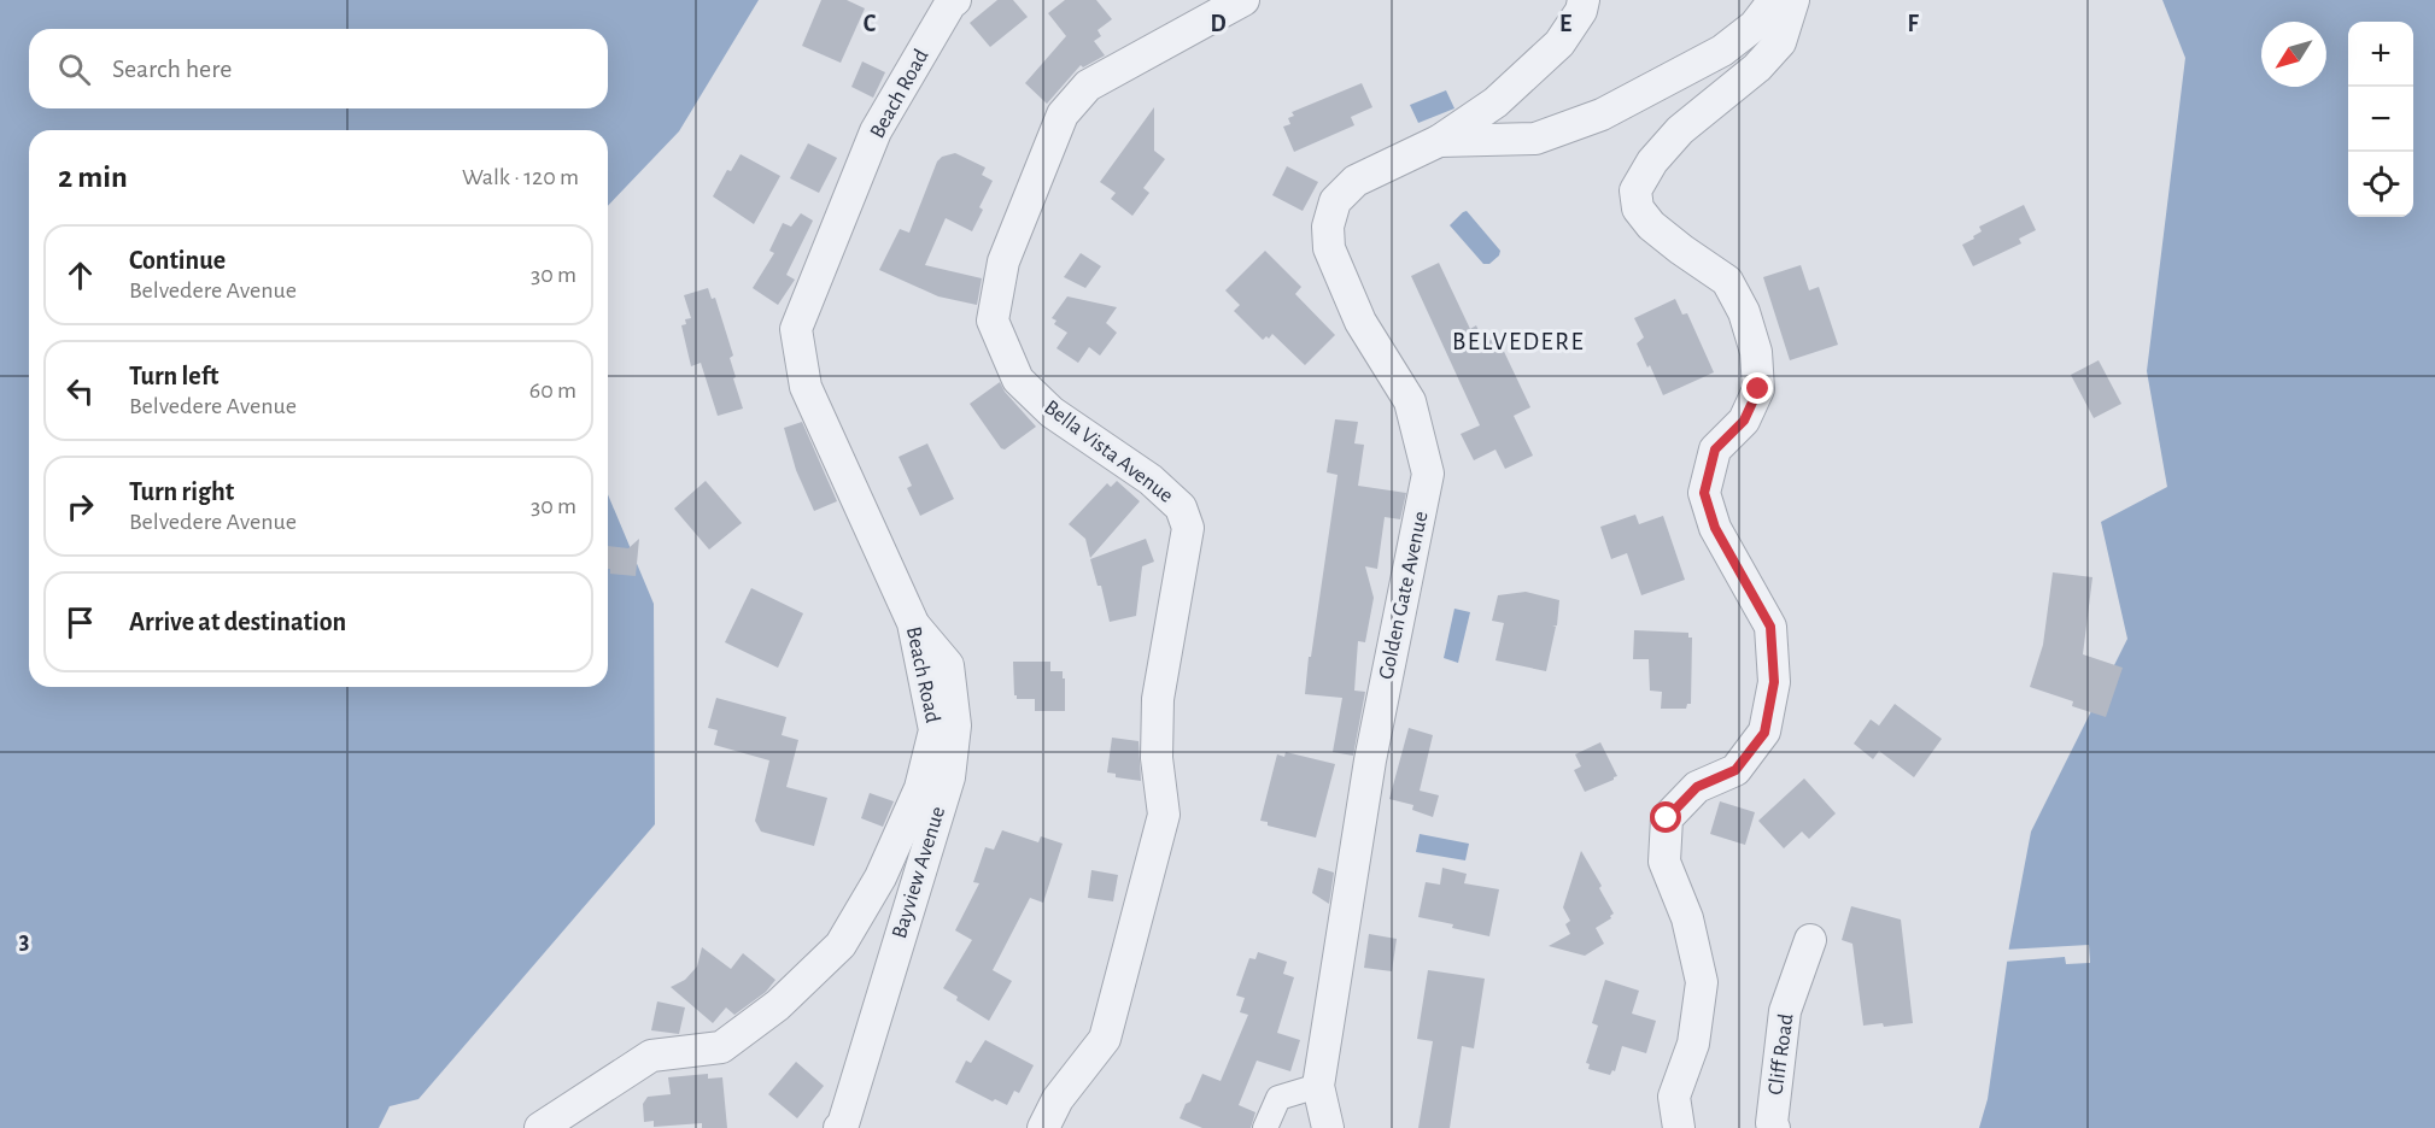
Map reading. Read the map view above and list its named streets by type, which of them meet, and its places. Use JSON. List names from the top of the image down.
{
  "streets": {
    "street": [
      "Beach Road",
      "Bella Vista Avenue",
      "Golden Gate Avenue",
      "Bayview Avenue",
      "Cliff Road"
    ]
  },
  "crossings": [
    ["Beach Road", "Bayview Avenue"]
  ],
  "districts": ["BELVEDERE"],
  "north": "bottom left",
  "page": {
    "map_buttons": ["+", "−"],
    "search": "Search here",
    "heading": ["2 min", "Walk · 120 m"],
    "list": [
      ["Continue", "Belvedere Avenue", "30 m"],
      ["Turn left", "Belvedere Avenue", "60 m"],
      ["Turn right", "Belvedere Avenue", "30 m"],
      "Arrive at destination"
    ]
  },
  "grid": {
    "columns": [
      "C",
      "D",
      "E",
      "F"
    ],
    "rows": ["3"]
  }
}
